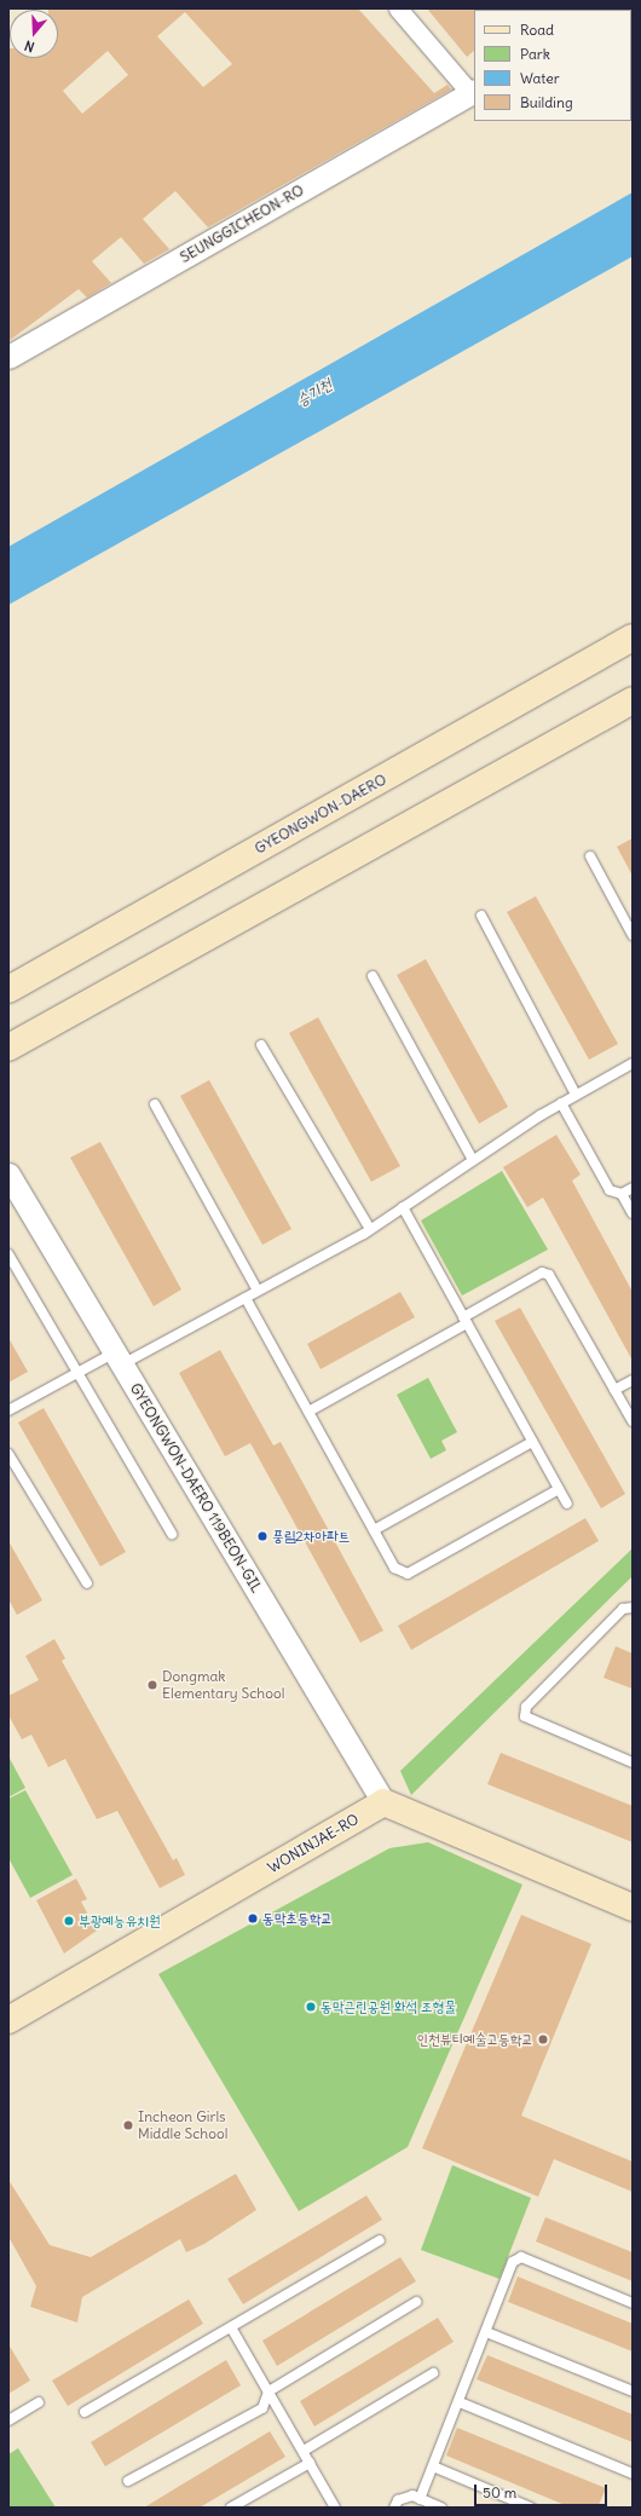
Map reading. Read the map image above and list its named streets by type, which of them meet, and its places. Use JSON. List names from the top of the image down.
{
  "streets": {
    "main road": ["GYEONGWON-DAERO", "WONINJAE-RO"],
    "street": ["SEUNGGICHEON-RO", "GYEONGWON-DAERO 119BEON-GIL"]
  },
  "crossings": [
    ["GYEONGWON-DAERO 119BEON-GIL", "WONINJAE-RO"]
  ],
  "water": ["승기천"],
  "places": [
    "풍림2차아파트",
    "Dongmak Elementary School",
    "동막초등학교",
    "부광예능유치원",
    "동막근린공원 화석 조형물",
    "인천뷰티예술고등학교",
    "Incheon Girls Middle School"
  ],
  "legend": [
    "Road",
    "Park",
    "Water",
    "Building"
  ],
  "scale_bar": "50 m",
  "north": "bottom"
}
